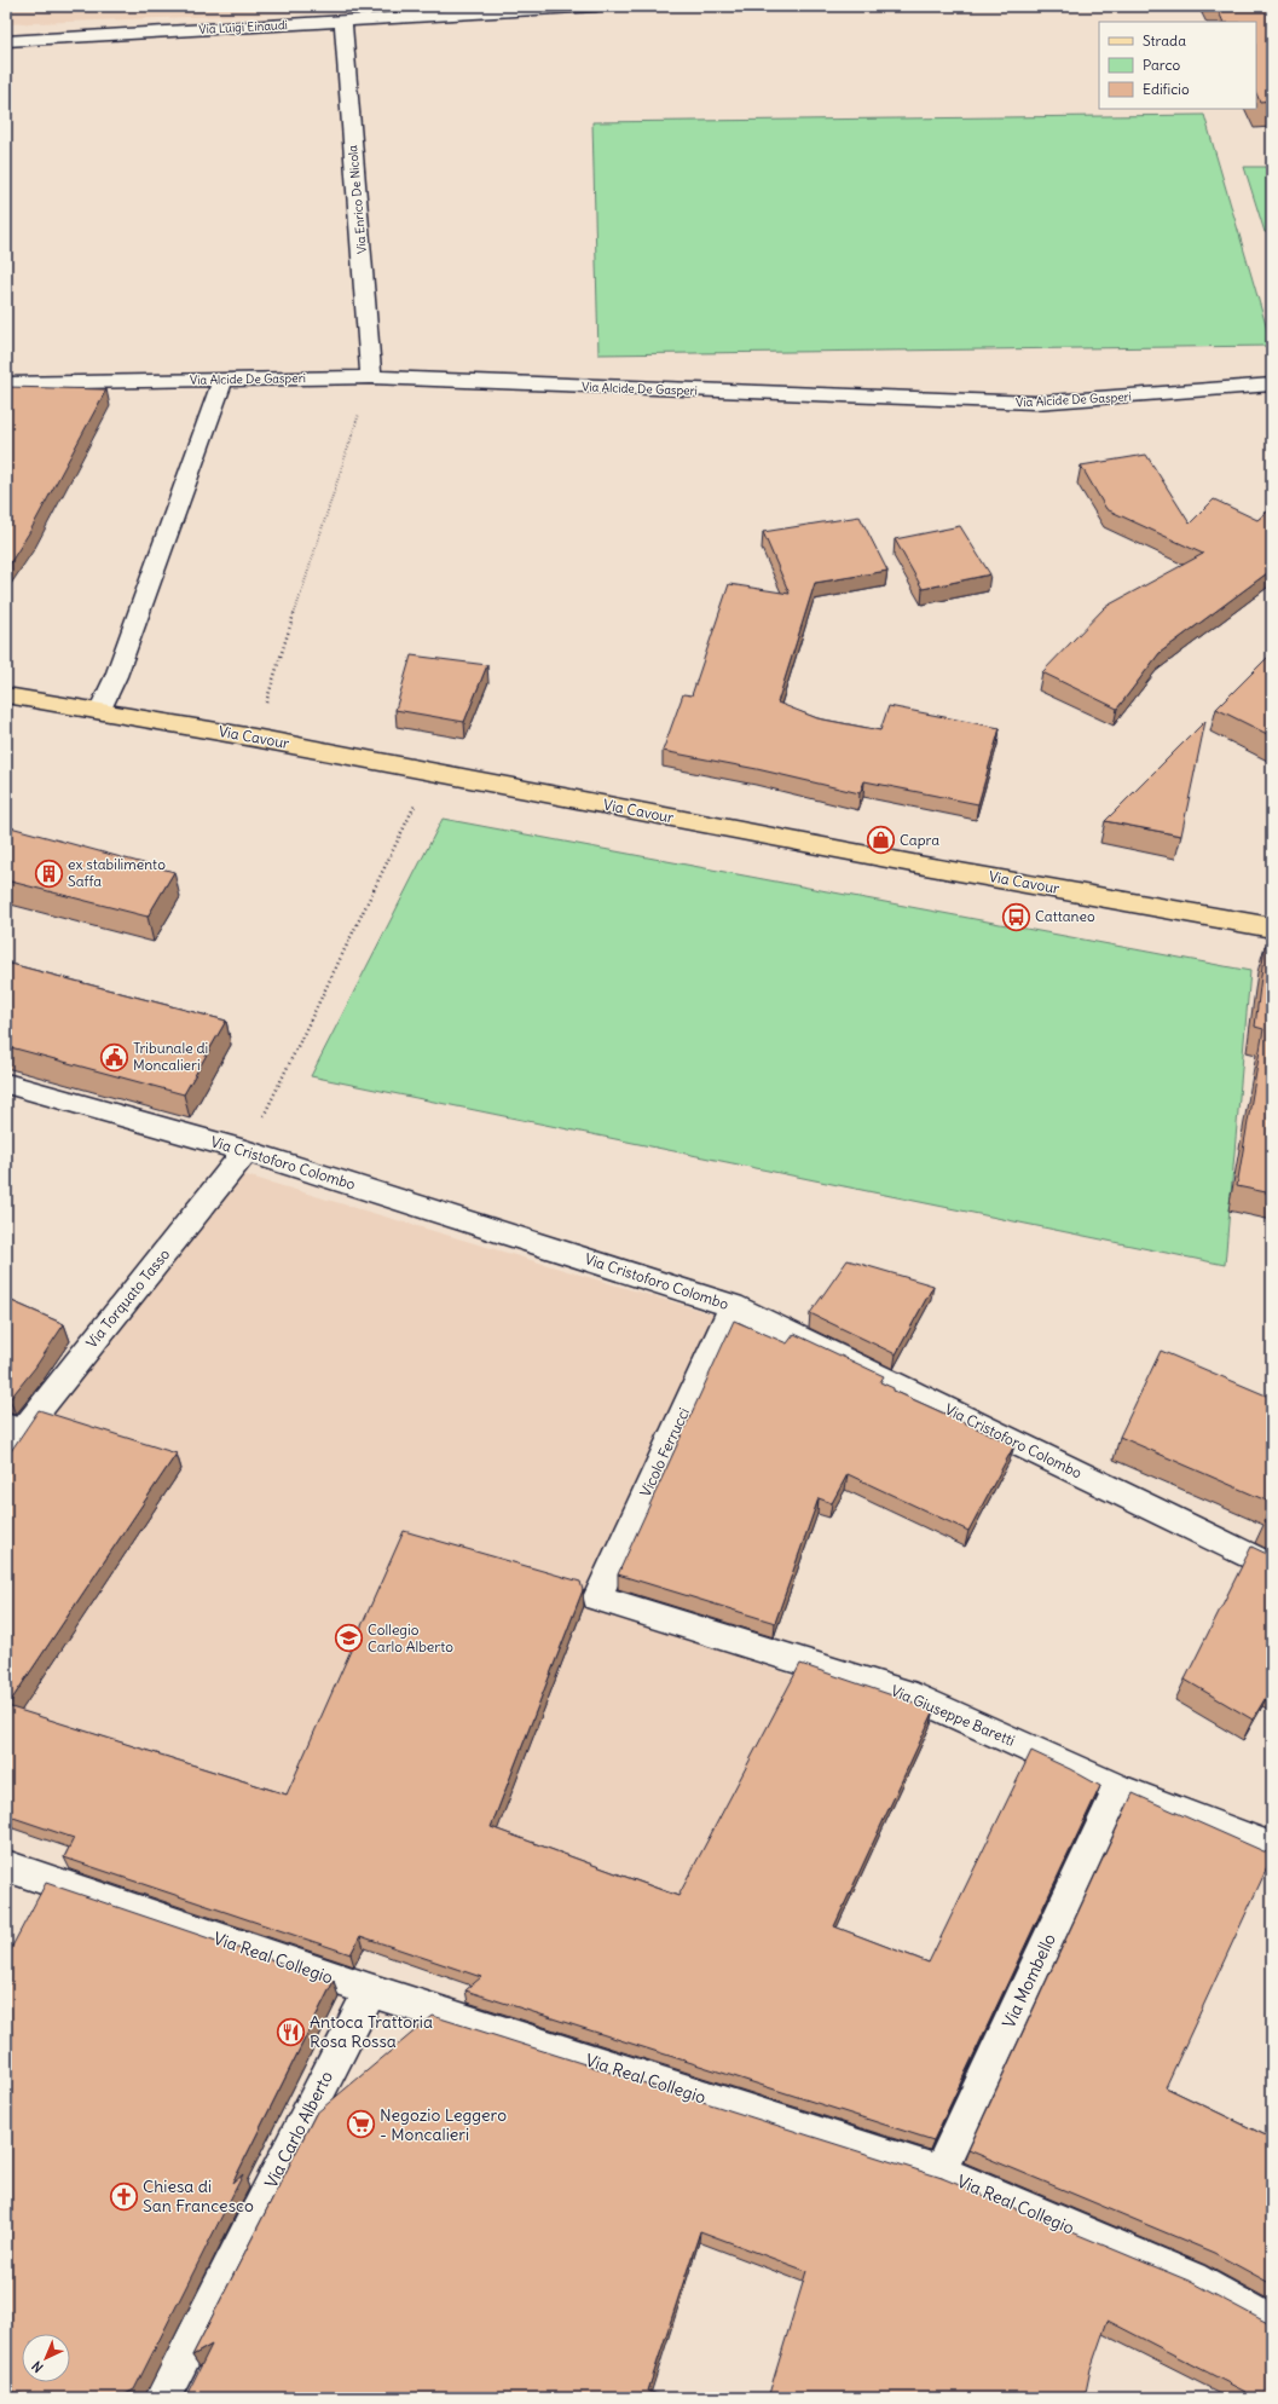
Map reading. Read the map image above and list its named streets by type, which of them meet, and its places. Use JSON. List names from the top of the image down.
{
  "streets": {
    "main road": ["Via Cavour"],
    "street": [
      "Via Luigi Einaudi",
      "Via Enrico De Nicola",
      "Via Alcide De Gasperi",
      "Via Cristoforo Colombo",
      "Via Torquato Tasso",
      "Vicolo Ferrucci",
      "Via Giuseppe Baretti",
      "Via Real Collegio",
      "Via Mombello",
      "Via Carlo Alberto"
    ]
  },
  "crossings": [
    ["Via Luigi Einaudi", "Via Enrico De Nicola"],
    ["Via Enrico De Nicola", "Via Alcide De Gasperi"],
    ["Via Cristoforo Colombo", "Via Torquato Tasso"],
    ["Via Cristoforo Colombo", "Vicolo Ferrucci"],
    ["Vicolo Ferrucci", "Via Giuseppe Baretti"],
    ["Via Giuseppe Baretti", "Via Mombello"],
    ["Via Real Collegio", "Via Mombello"],
    ["Via Real Collegio", "Via Carlo Alberto"]
  ],
  "places": {
    "shop": ["Capra"],
    "building": ["ex stabilimento Saffa"],
    "bus stop": ["Cattaneo"],
    "public building": ["Tribunale di Moncalieri"],
    "school or university": ["Collegio Carlo Alberto"],
    "restaurant": ["Antoca Trattoria Rosa Rossa"],
    "supermarket": ["Negozio Leggero - Moncalieri"],
    "church": ["Chiesa di San Francesco"]
  },
  "legend": ["Strada", "Parco", "Edificio"],
  "north": "bottom left"
}
